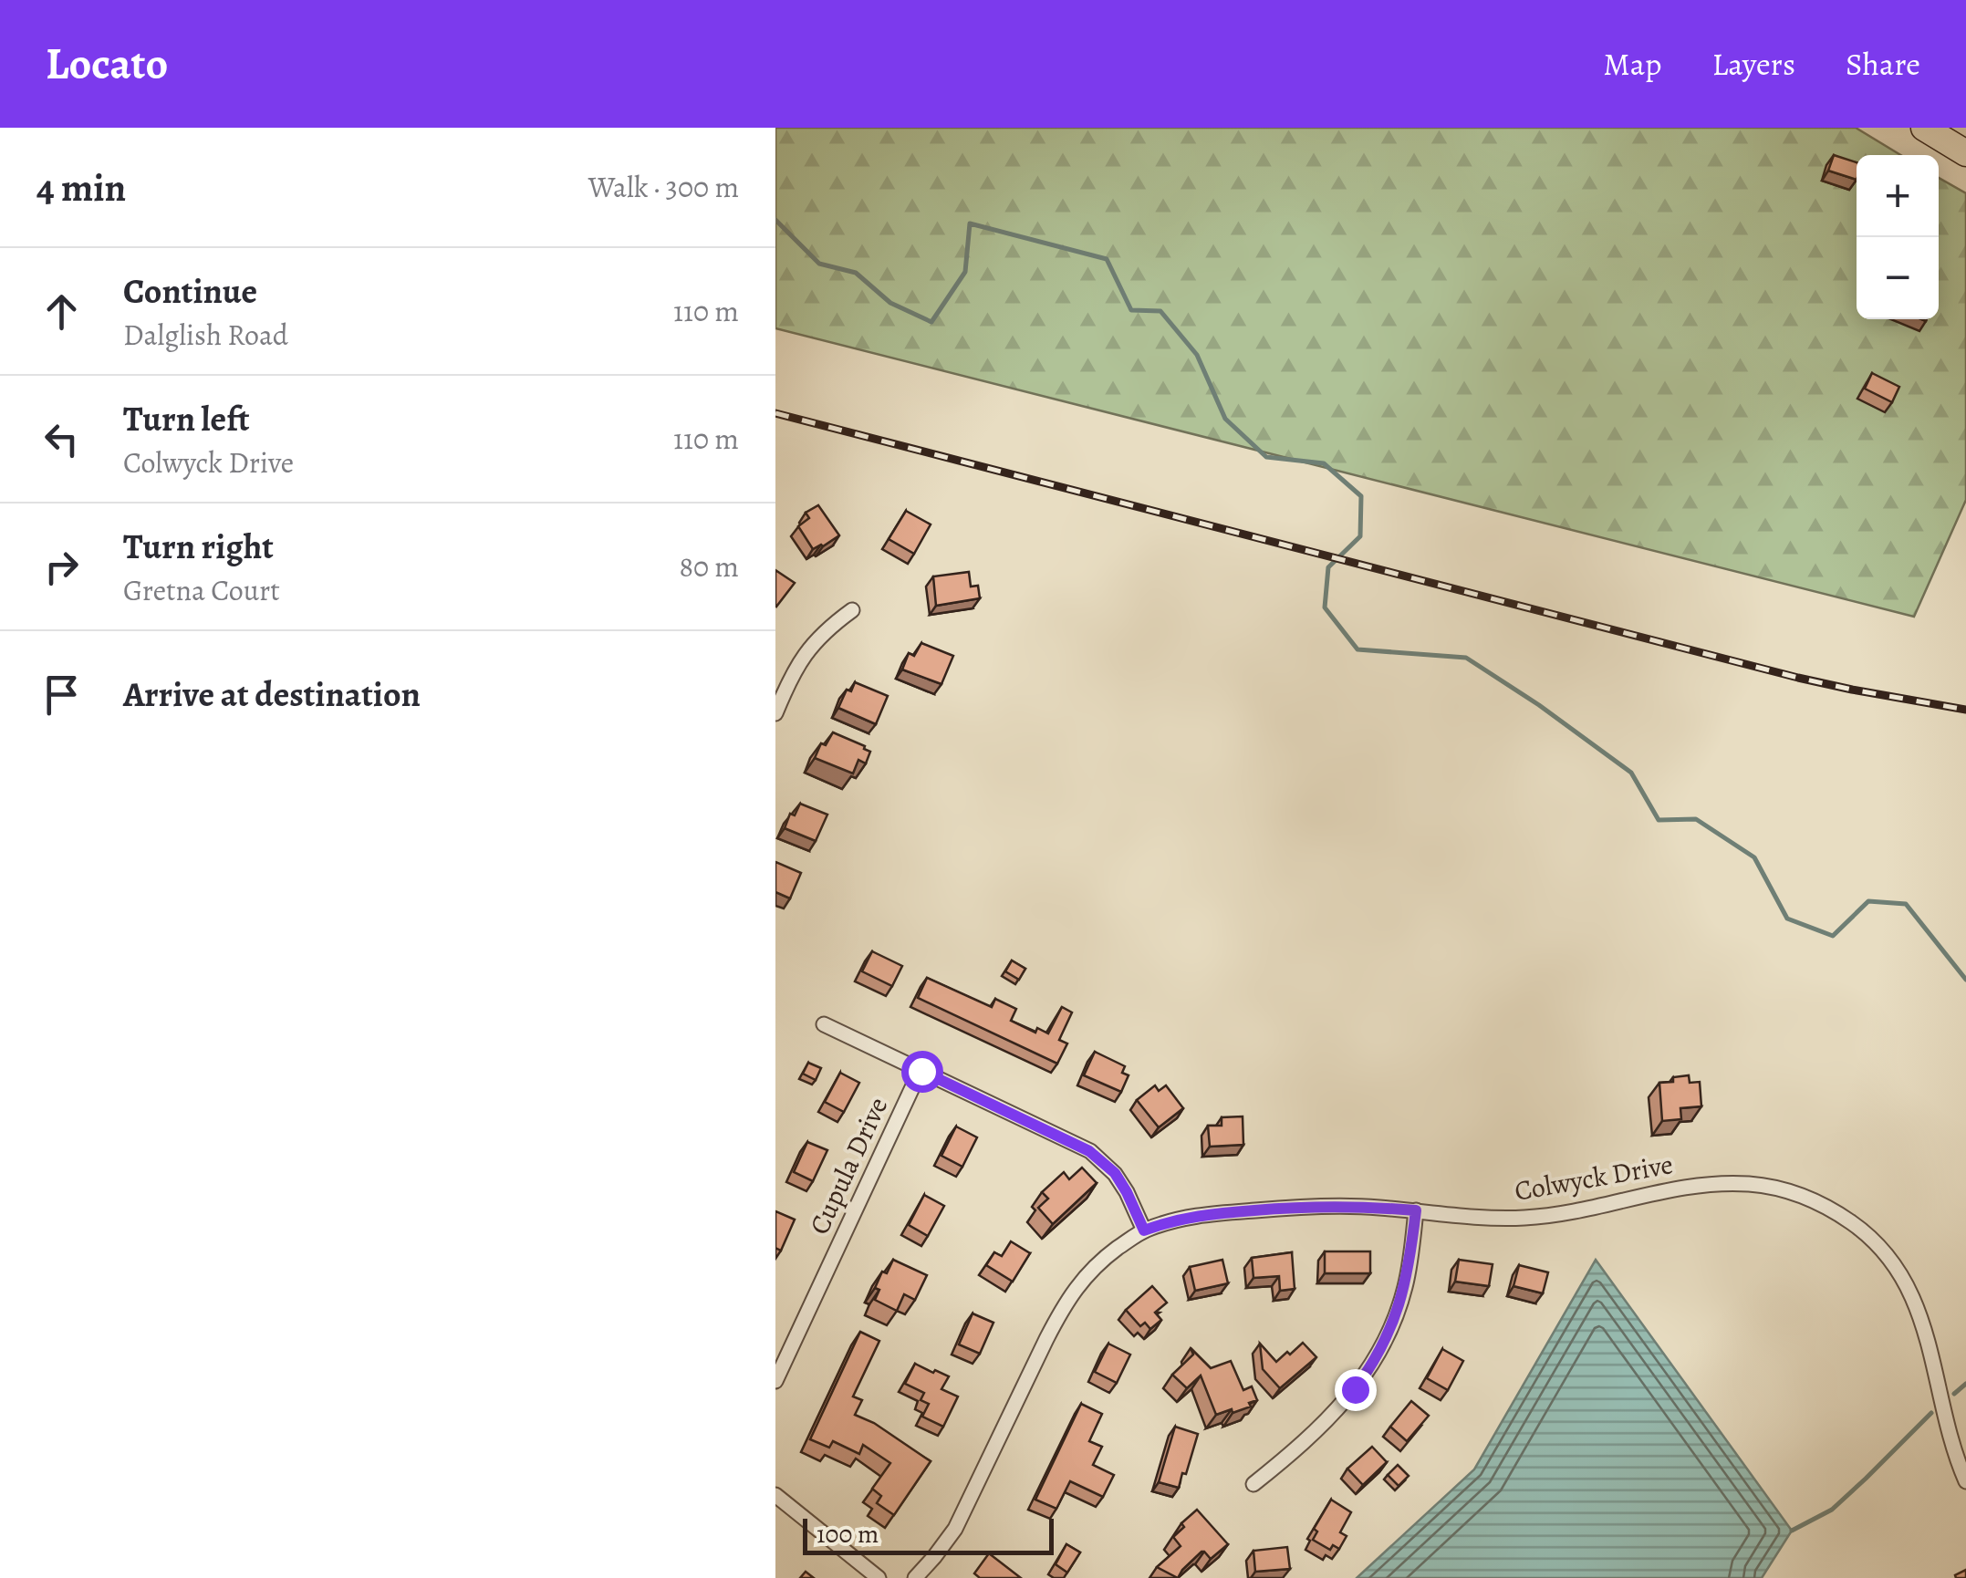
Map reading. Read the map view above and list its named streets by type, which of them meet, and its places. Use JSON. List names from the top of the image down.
{
  "streets": {
    "street": ["Cupula Drive", "Colwyck Drive"]
  },
  "scale_bar": "100 m",
  "page": {
    "header": "Locato",
    "nav": ["Map", "Layers", "Share"],
    "heading": ["4 min", "Walk · 300 m"],
    "map_buttons": ["+", "−"],
    "list": [
      ["Continue", "Dalglish Road", "110 m"],
      ["Turn left", "Colwyck Drive", "110 m"],
      ["Turn right", "Gretna Court", "80 m"],
      "Arrive at destination"
    ],
    "scale": "100 m"
  }
}
